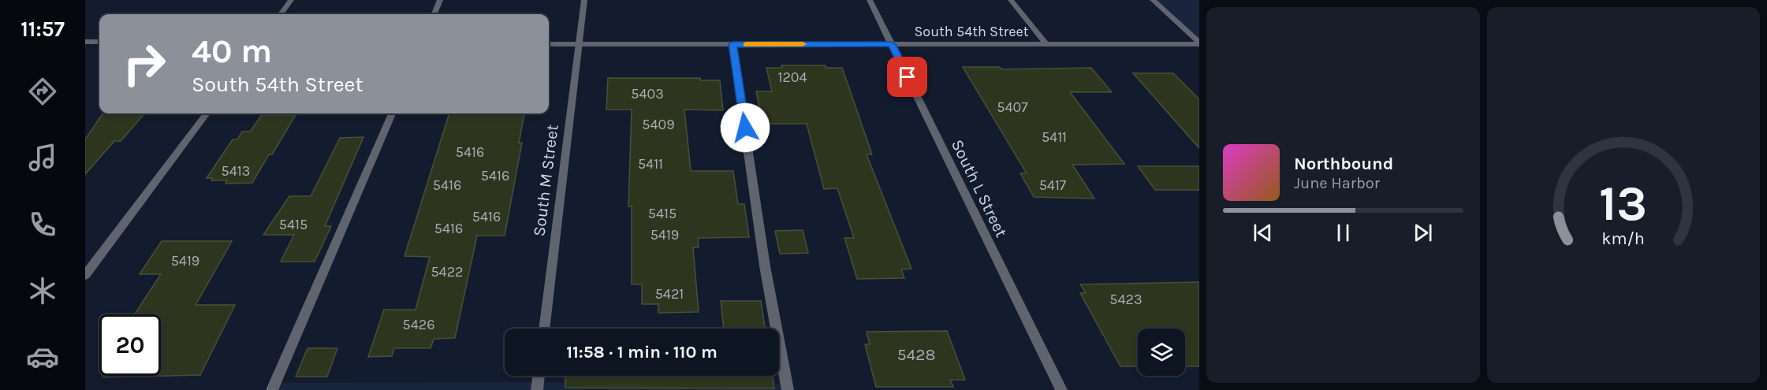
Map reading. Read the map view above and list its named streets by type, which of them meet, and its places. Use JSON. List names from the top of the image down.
{
  "streets": {
    "street": ["South 54th Street", "South M Street", "South L Street"]
  },
  "crossings": [
    ["South 54th Street", "South M Street"],
    ["South 54th Street", "South L Street"]
  ],
  "house_numbers": [
    "1204",
    "5403",
    "5407",
    "5409",
    "5411",
    "5416",
    "5411",
    "5413",
    "5416",
    "5416",
    "5417",
    "5415",
    "5416",
    "5415",
    "5416",
    "5419",
    "5419",
    "5422",
    "5421",
    "5423",
    "5426",
    "5428"
  ],
  "page": {
    "tabs": "11:57",
    "turn": ["40 m", "South 54th Street"],
    "song": ["Northbound", "June Harbor"],
    "limit": "20",
    "trip": "11:58 · 1 min · 110 m",
    "gauge": ["13", "km/h"]
  }
}
